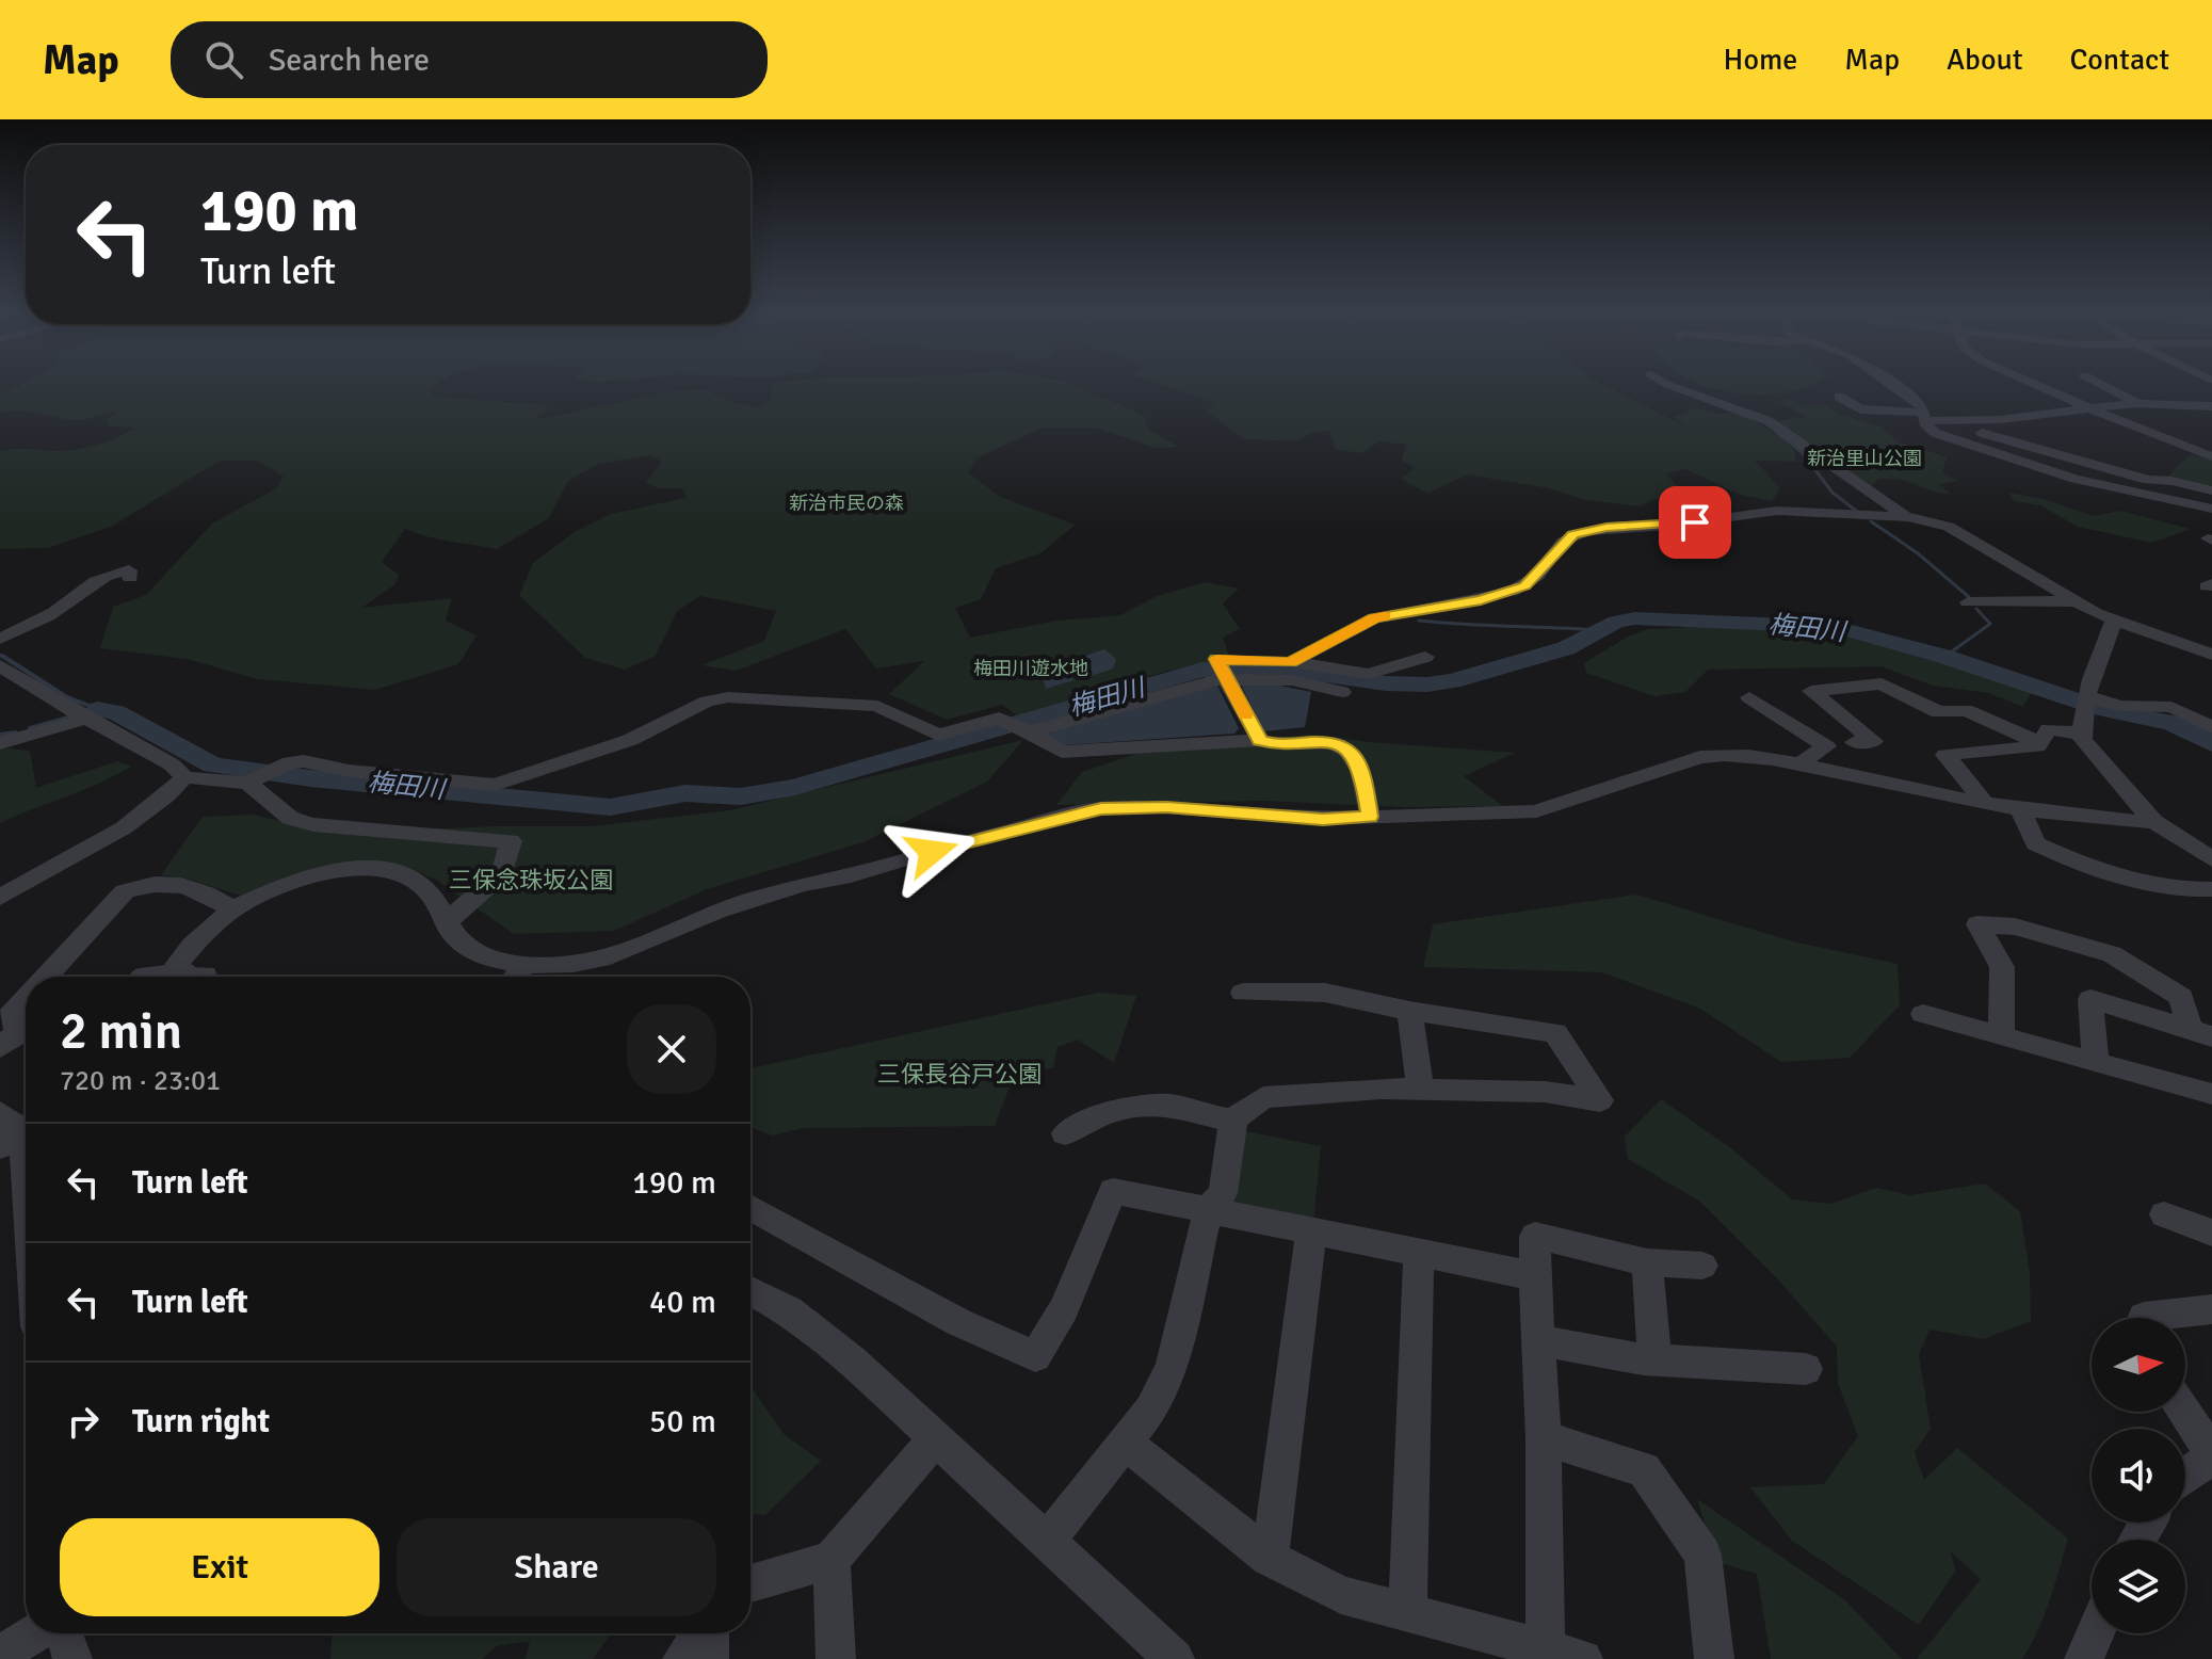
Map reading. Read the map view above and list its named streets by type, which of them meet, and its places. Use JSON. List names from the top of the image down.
{
  "water": ["梅田川"],
  "parks": [
    "新治里山公園",
    "新治市民の森",
    "梅田川遊水地",
    "三保念珠坂公園",
    "三保長谷戸公園"
  ],
  "north": "right",
  "page": {
    "header": "Map",
    "search": "Search here",
    "nav": [
      "Home",
      "Map",
      "About",
      "Contact"
    ],
    "turn": ["190 m", "Turn left"],
    "heading": ["2 min", "720 m · 23:01"],
    "list": [
      {
        "name": "Turn left",
        "value": "190 m"
      },
      {
        "name": "Turn left",
        "value": "40 m"
      },
      {
        "name": "Turn right",
        "value": "50 m"
      }
    ],
    "buttons": ["Exit", "Share"]
  }
}
